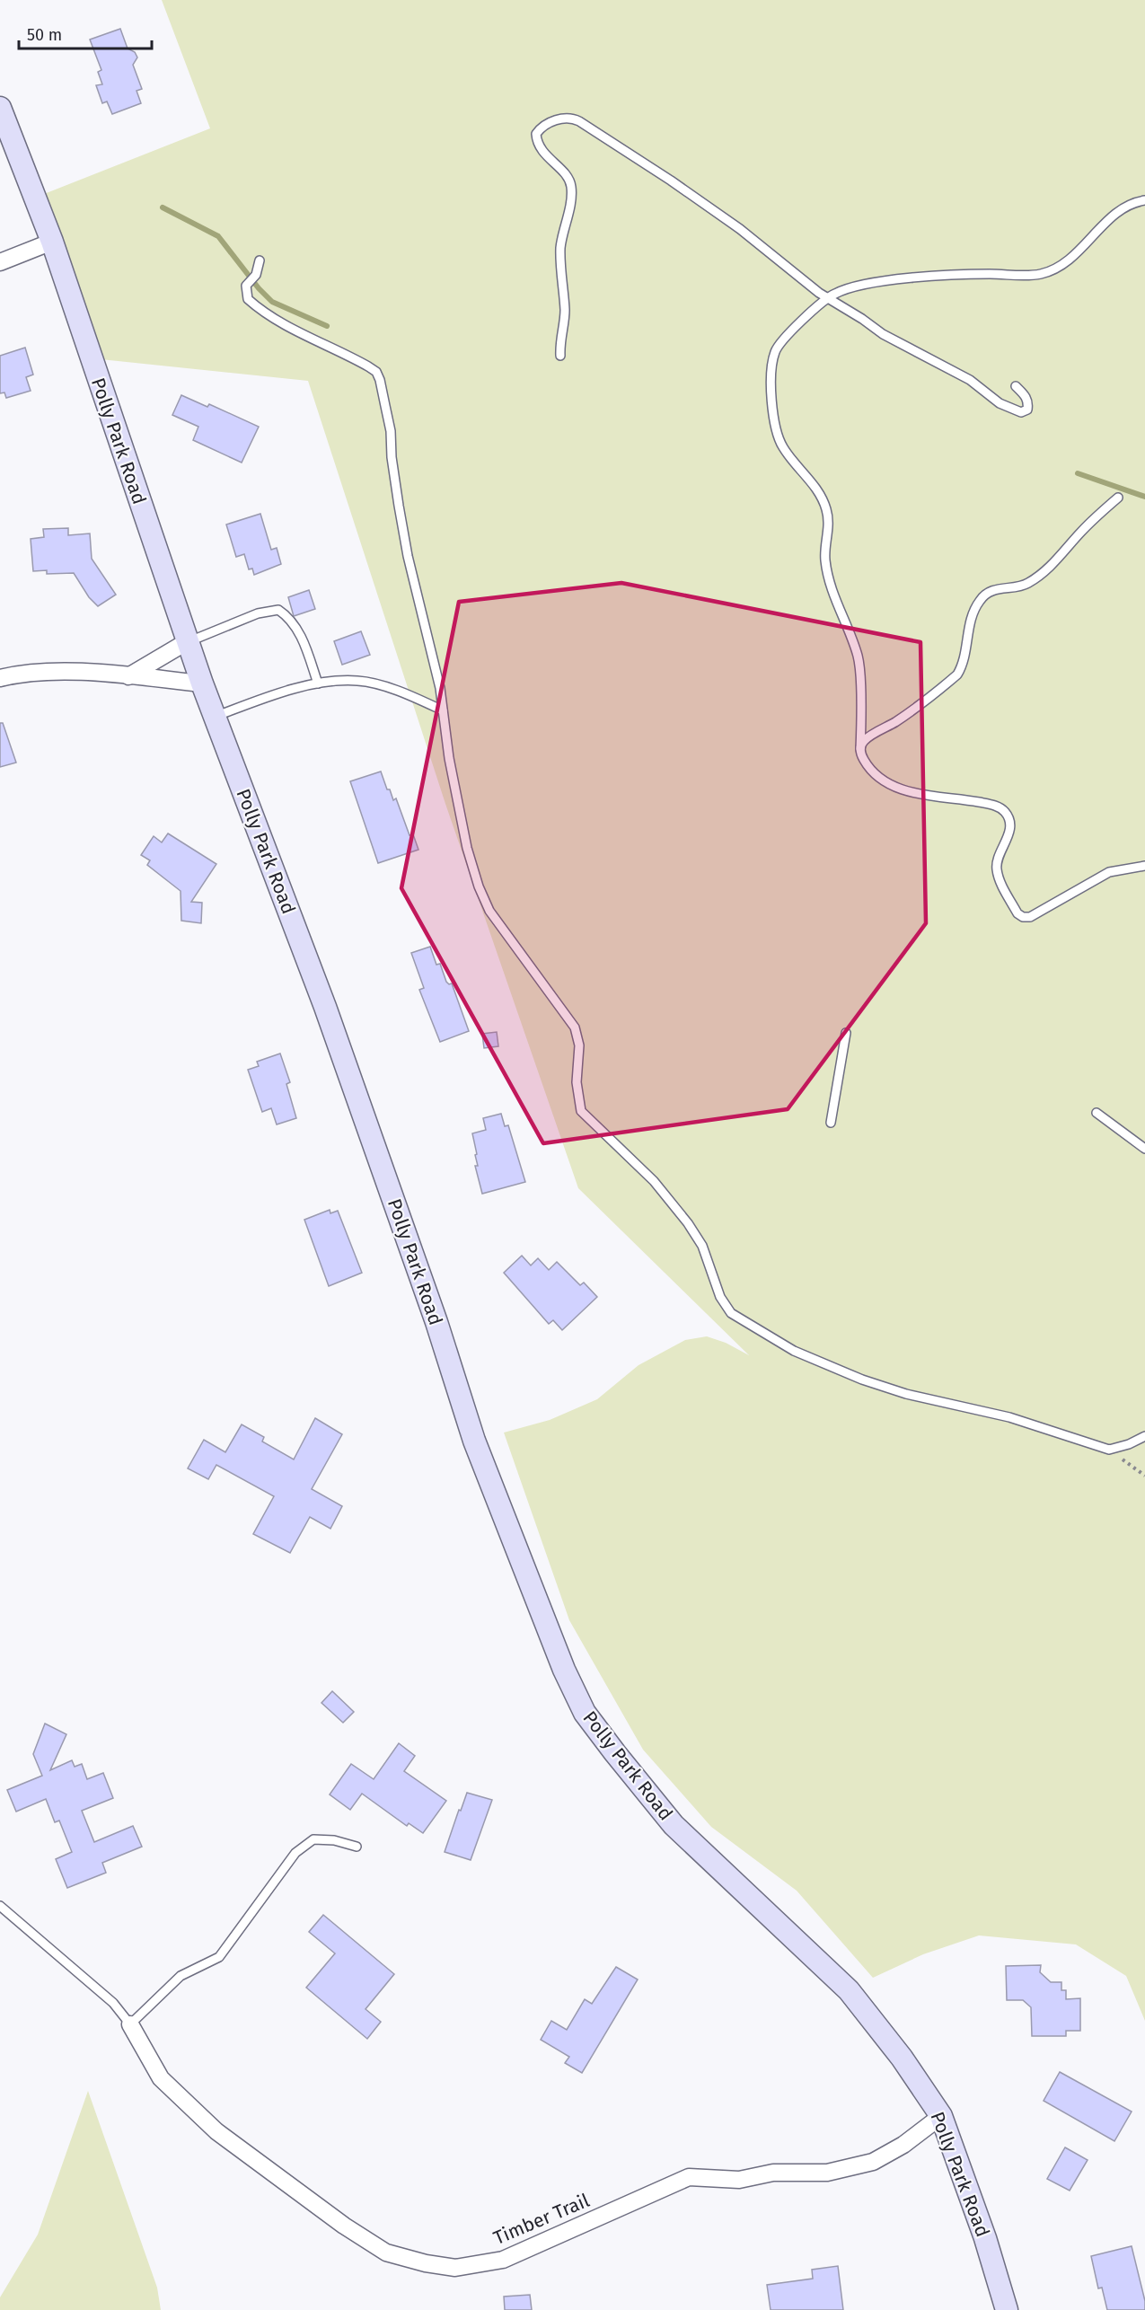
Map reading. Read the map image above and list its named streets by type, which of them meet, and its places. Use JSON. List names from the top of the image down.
{
  "streets": {
    "street": ["Polly Park Road", "Timber Trail"]
  },
  "crossings": [
    ["Polly Park Road", "Timber Trail"]
  ],
  "scale_bar": "50 m"
}
